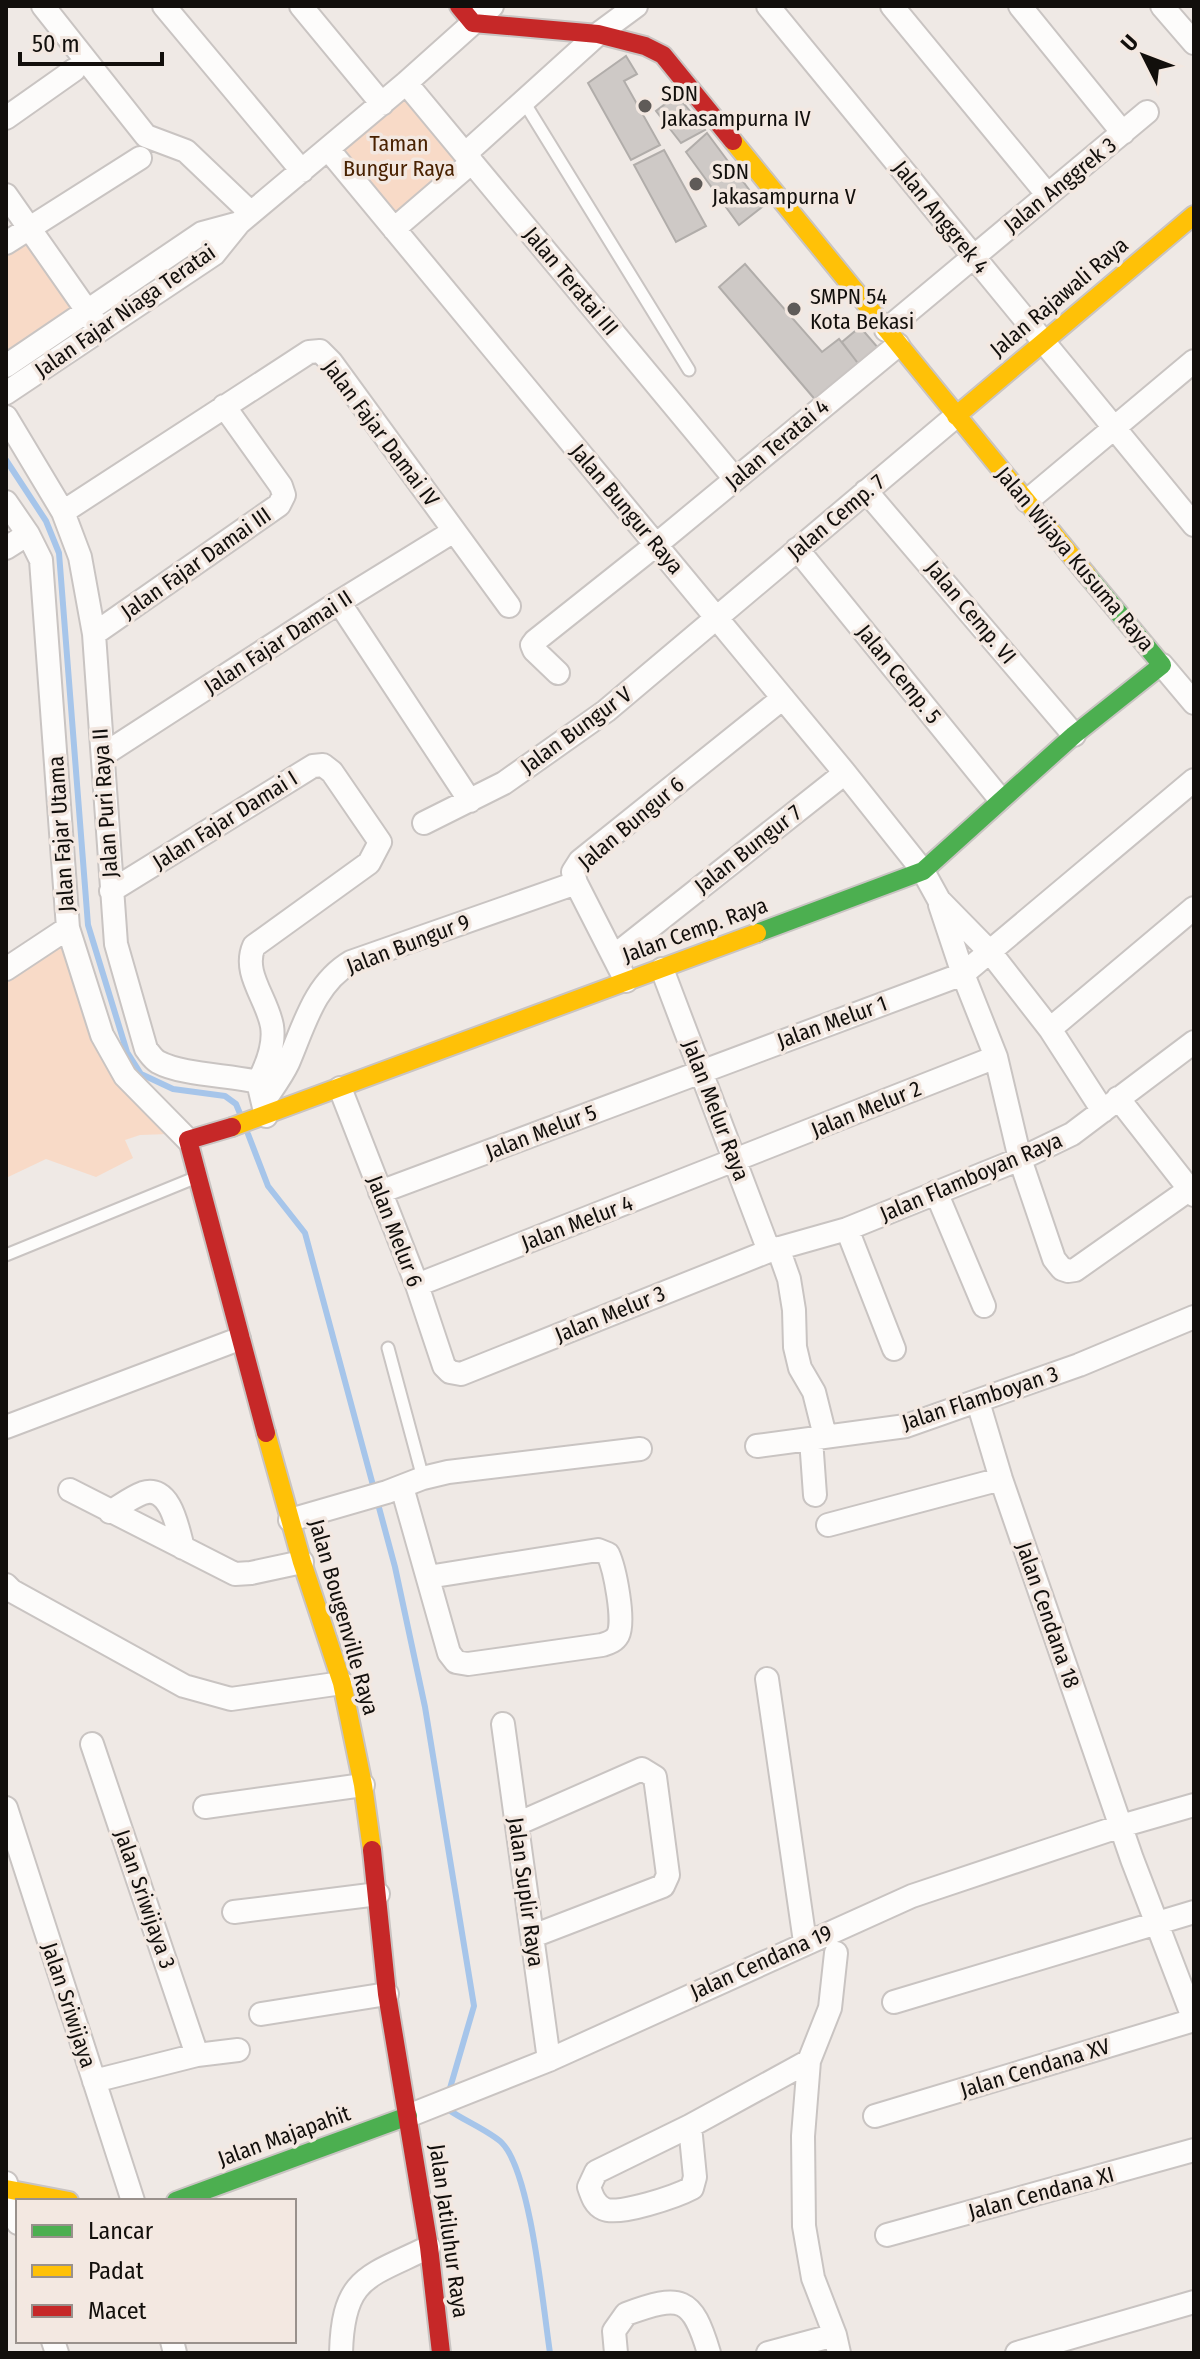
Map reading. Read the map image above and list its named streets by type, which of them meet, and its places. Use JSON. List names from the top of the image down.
{
  "streets": {
    "street": [
      "Jalan Anggrek 3",
      "Jalan Anggrek 4",
      "Jalan Teratai III",
      "Jalan Rajawali Raya",
      "Jalan Fajar Niaga Teratai",
      "Jalan Fajar Damai IV",
      "Jalan Teratai 4",
      "Jalan Bungur Raya",
      "Jalan Cemp. 7",
      "Jalan Wijaya Kusuma Raya",
      "Jalan Fajar Damai III",
      "Jalan Cemp. VI",
      "Jalan Fajar Damai II",
      "Jalan Cemp. 5",
      "Jalan Bungur V",
      "Jalan Puri Raya II",
      "Jalan Fajar Damai I",
      "Jalan Bungur 6",
      "Jalan Fajar Utama",
      "Jalan Bungur 7",
      "Jalan Cemp. Raya",
      "Jalan Bungur 9",
      "Jalan Melur 1",
      "Jalan Melur 2",
      "Jalan Melur Raya",
      "Jalan Melur 5",
      "Jalan Flamboyan Raya",
      "Jalan Melur 4",
      "Jalan Melur 6",
      "Jalan Melur 3",
      "Jalan Flamboyan 3",
      "Jalan Cendana 18",
      "Jalan Bougenville Raya",
      "Jalan Suplir Raya",
      "Jalan Sriwijaya 3",
      "Jalan Cendana 19",
      "Jalan Sriwijaya",
      "Jalan Cendana XV",
      "Jalan Majapahit",
      "Jalan Cendana XI",
      "Jalan Jatiluhur Raya"
    ]
  },
  "crossings": [
    ["Jalan Anggrek 3", "Jalan Anggrek 4"],
    ["Jalan Anggrek 3", "Jalan Teratai 4"],
    ["Jalan Anggrek 3", "Jalan Wijaya Kusuma Raya"],
    ["Jalan Anggrek 4", "Jalan Rajawali Raya"],
    ["Jalan Teratai III", "Jalan Fajar Niaga Teratai"],
    ["Jalan Teratai III", "Jalan Teratai 4"],
    ["Jalan Rajawali Raya", "Jalan Cemp. 7"],
    ["Jalan Rajawali Raya", "Jalan Wijaya Kusuma Raya"],
    ["Jalan Fajar Niaga Teratai", "Jalan Bungur Raya"],
    ["Jalan Fajar Niaga Teratai", "Jalan Wijaya Kusuma Raya"],
    ["Jalan Fajar Damai IV", "Jalan Fajar Damai III"],
    ["Jalan Fajar Damai IV", "Jalan Fajar Damai II"],
    ["Jalan Fajar Damai IV", "Jalan Puri Raya II"],
    ["Jalan Teratai 4", "Jalan Bungur Raya"],
    ["Jalan Teratai 4", "Jalan Wijaya Kusuma Raya"],
    ["Jalan Bungur Raya", "Jalan Cemp. 7"],
    ["Jalan Bungur Raya", "Jalan Bungur V"],
    ["Jalan Bungur Raya", "Jalan Bungur 6"],
    ["Jalan Bungur Raya", "Jalan Bungur 7"],
    ["Jalan Bungur Raya", "Jalan Cemp. Raya"],
    ["Jalan Cemp. 7", "Jalan Wijaya Kusuma Raya"],
    ["Jalan Cemp. 7", "Jalan Cemp. VI"],
    ["Jalan Cemp. 7", "Jalan Cemp. 5"],
    ["Jalan Cemp. 7", "Jalan Bungur V"],
    ["Jalan Wijaya Kusuma Raya", "Jalan Cemp. Raya"],
    ["Jalan Fajar Damai III", "Jalan Puri Raya II"],
    ["Jalan Cemp. VI", "Jalan Cemp. Raya"],
    ["Jalan Fajar Damai II", "Jalan Puri Raya II"],
    ["Jalan Cemp. 5", "Jalan Cemp. Raya"],
    ["Jalan Puri Raya II", "Jalan Fajar Damai I"],
    ["Jalan Puri Raya II", "Jalan Cemp. Raya"],
    ["Jalan Puri Raya II", "Jalan Bungur 9"],
    ["Jalan Fajar Damai I", "Jalan Cemp. Raya"],
    ["Jalan Fajar Damai I", "Jalan Bungur 9"],
    ["Jalan Bungur 6", "Jalan Bungur 7"],
    ["Jalan Bungur 6", "Jalan Cemp. Raya"],
    ["Jalan Bungur 6", "Jalan Bungur 9"],
    ["Jalan Fajar Utama", "Jalan Cemp. Raya"],
    ["Jalan Fajar Utama", "Jalan Bougenville Raya"],
    ["Jalan Cemp. Raya", "Jalan Bungur 9"],
    ["Jalan Cemp. Raya", "Jalan Melur Raya"],
    ["Jalan Cemp. Raya", "Jalan Melur 6"],
    ["Jalan Cemp. Raya", "Jalan Bougenville Raya"],
    ["Jalan Melur 1", "Jalan Melur Raya"],
    ["Jalan Melur 1", "Jalan Melur 5"],
    ["Jalan Melur 2", "Jalan Melur Raya"],
    ["Jalan Melur 2", "Jalan Melur 4"],
    ["Jalan Melur Raya", "Jalan Melur 5"],
    ["Jalan Melur Raya", "Jalan Flamboyan Raya"],
    ["Jalan Melur Raya", "Jalan Melur 4"],
    ["Jalan Melur Raya", "Jalan Melur 3"],
    ["Jalan Melur Raya", "Jalan Flamboyan 3"],
    ["Jalan Melur 5", "Jalan Melur 6"],
    ["Jalan Flamboyan Raya", "Jalan Melur 3"],
    ["Jalan Melur 4", "Jalan Melur 6"],
    ["Jalan Melur 6", "Jalan Melur 3"],
    ["Jalan Flamboyan 3", "Jalan Cendana 18"],
    ["Jalan Cendana 18", "Jalan Cendana 19"],
    ["Jalan Cendana 18", "Jalan Cendana XV"],
    ["Jalan Bougenville Raya", "Jalan Cendana 19"],
    ["Jalan Bougenville Raya", "Jalan Majapahit"],
    ["Jalan Bougenville Raya", "Jalan Jatiluhur Raya"],
    ["Jalan Suplir Raya", "Jalan Cendana 19"],
    ["Jalan Cendana 19", "Jalan Majapahit"],
    ["Jalan Cendana 19", "Jalan Jatiluhur Raya"],
    ["Jalan Majapahit", "Jalan Jatiluhur Raya"]
  ],
  "parks": ["Taman Bungur Raya"],
  "places": ["SDN Jakasampurna IV", "SDN Jakasampurna V", "SMPN 54 Kota Bekasi"],
  "legend": ["Lancar", "Padat", "Macet"],
  "scale_bar": "50 m",
  "north": "top left"
}
